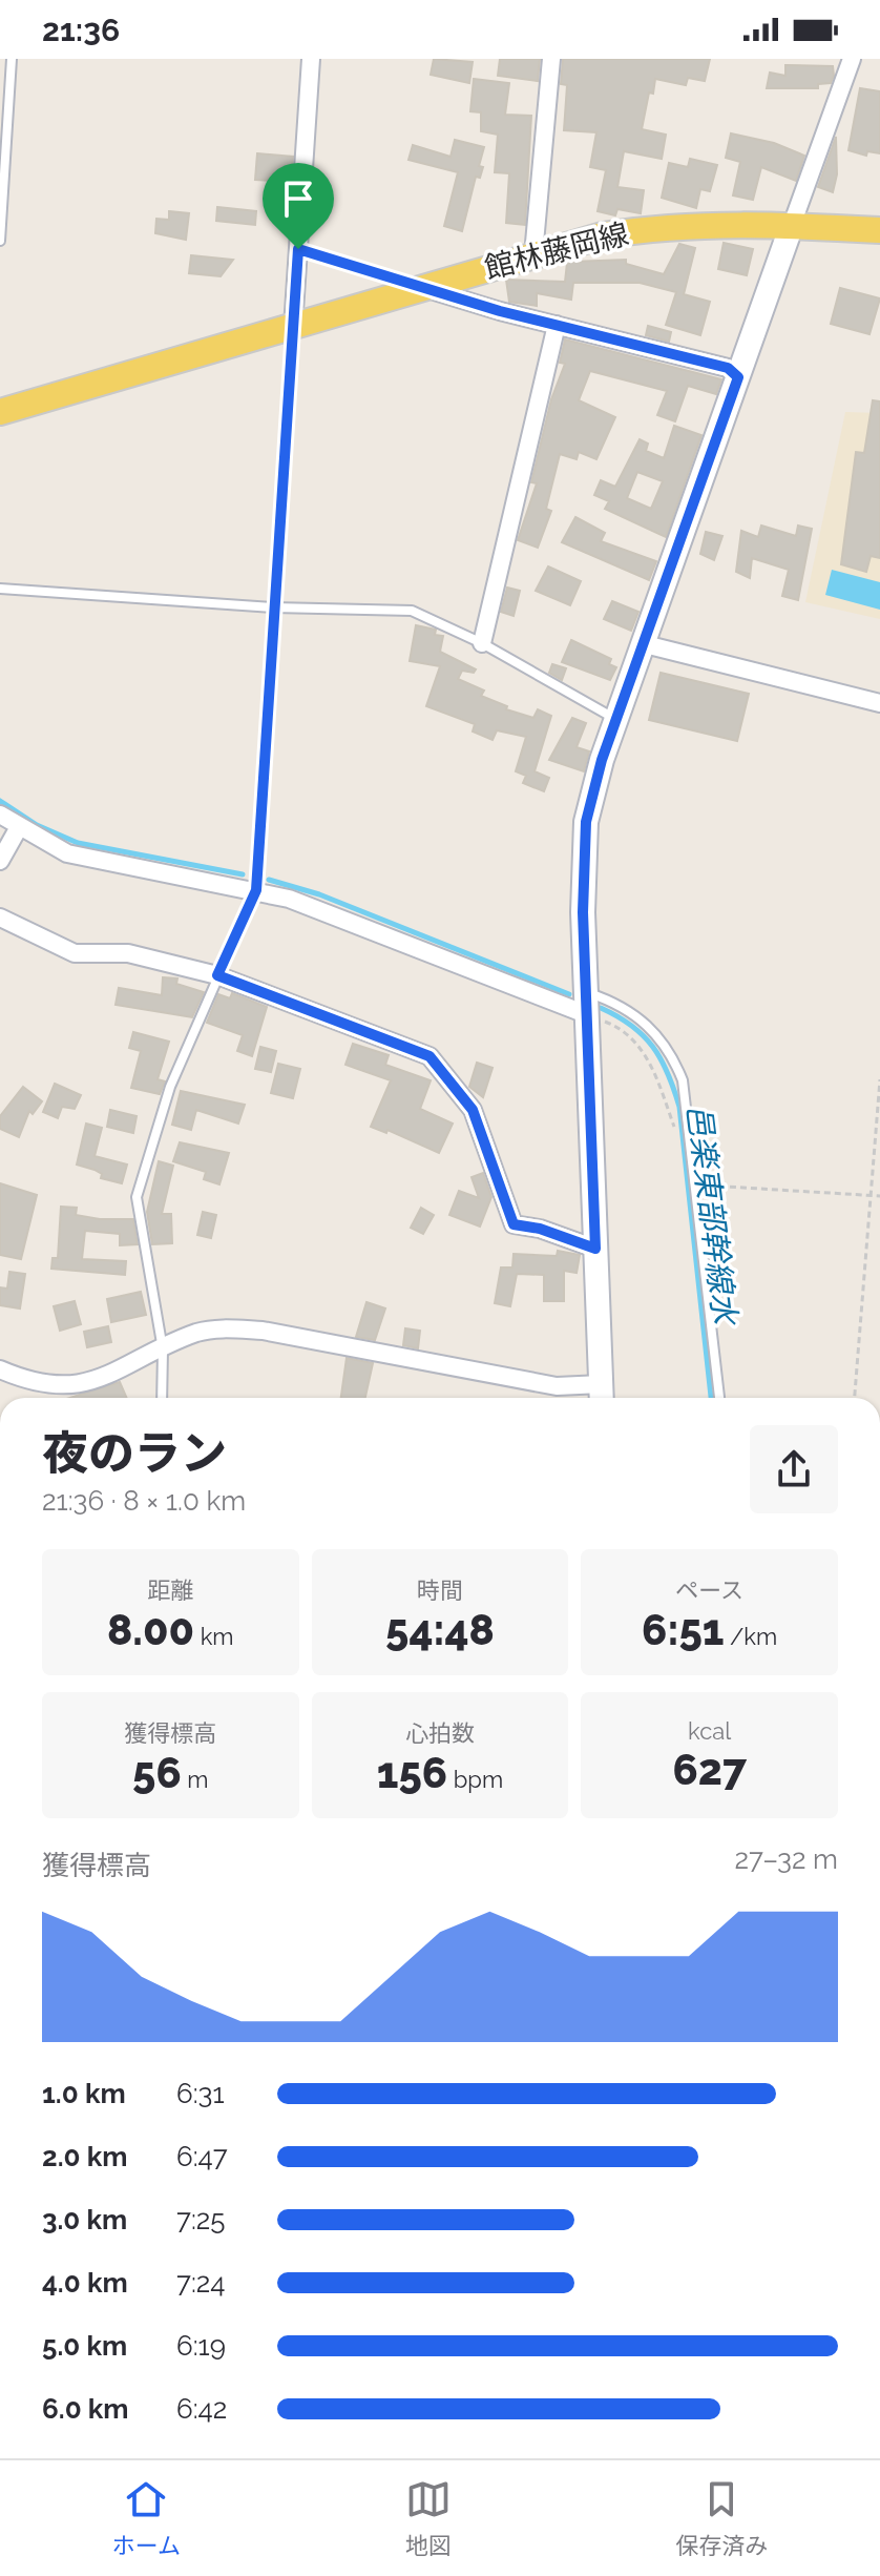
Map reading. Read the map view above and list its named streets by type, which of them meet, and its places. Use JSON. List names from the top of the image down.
{
  "streets": {
    "main road": ["館林藤岡線"]
  },
  "water": ["邑楽東部幹線水"],
  "page": {
    "status": "21:36",
    "heading": ["夜のラン", "21:36 · 8 × 1.0 km"],
    "stats": [
      ["距離", "8.00 km"],
      ["時間", "54:48"],
      ["ペース", "6:51 /km"],
      ["獲得標高", "56 m"],
      ["心拍数", "156 bpm"],
      ["kcal", "627"]
    ],
    "chart": ["獲得標高", "27–32 m"],
    "list": [
      {
        "name": "1.0 km",
        "note": "6:31"
      },
      {
        "name": "2.0 km",
        "note": "6:47"
      },
      {
        "name": "3.0 km",
        "note": "7:25"
      },
      {
        "name": "4.0 km",
        "note": "7:24"
      },
      {
        "name": "5.0 km",
        "note": "6:19"
      },
      {
        "name": "6.0 km",
        "note": "6:42"
      }
    ],
    "tabs": ["ホーム", "地図", "保存済み"]
  }
}
